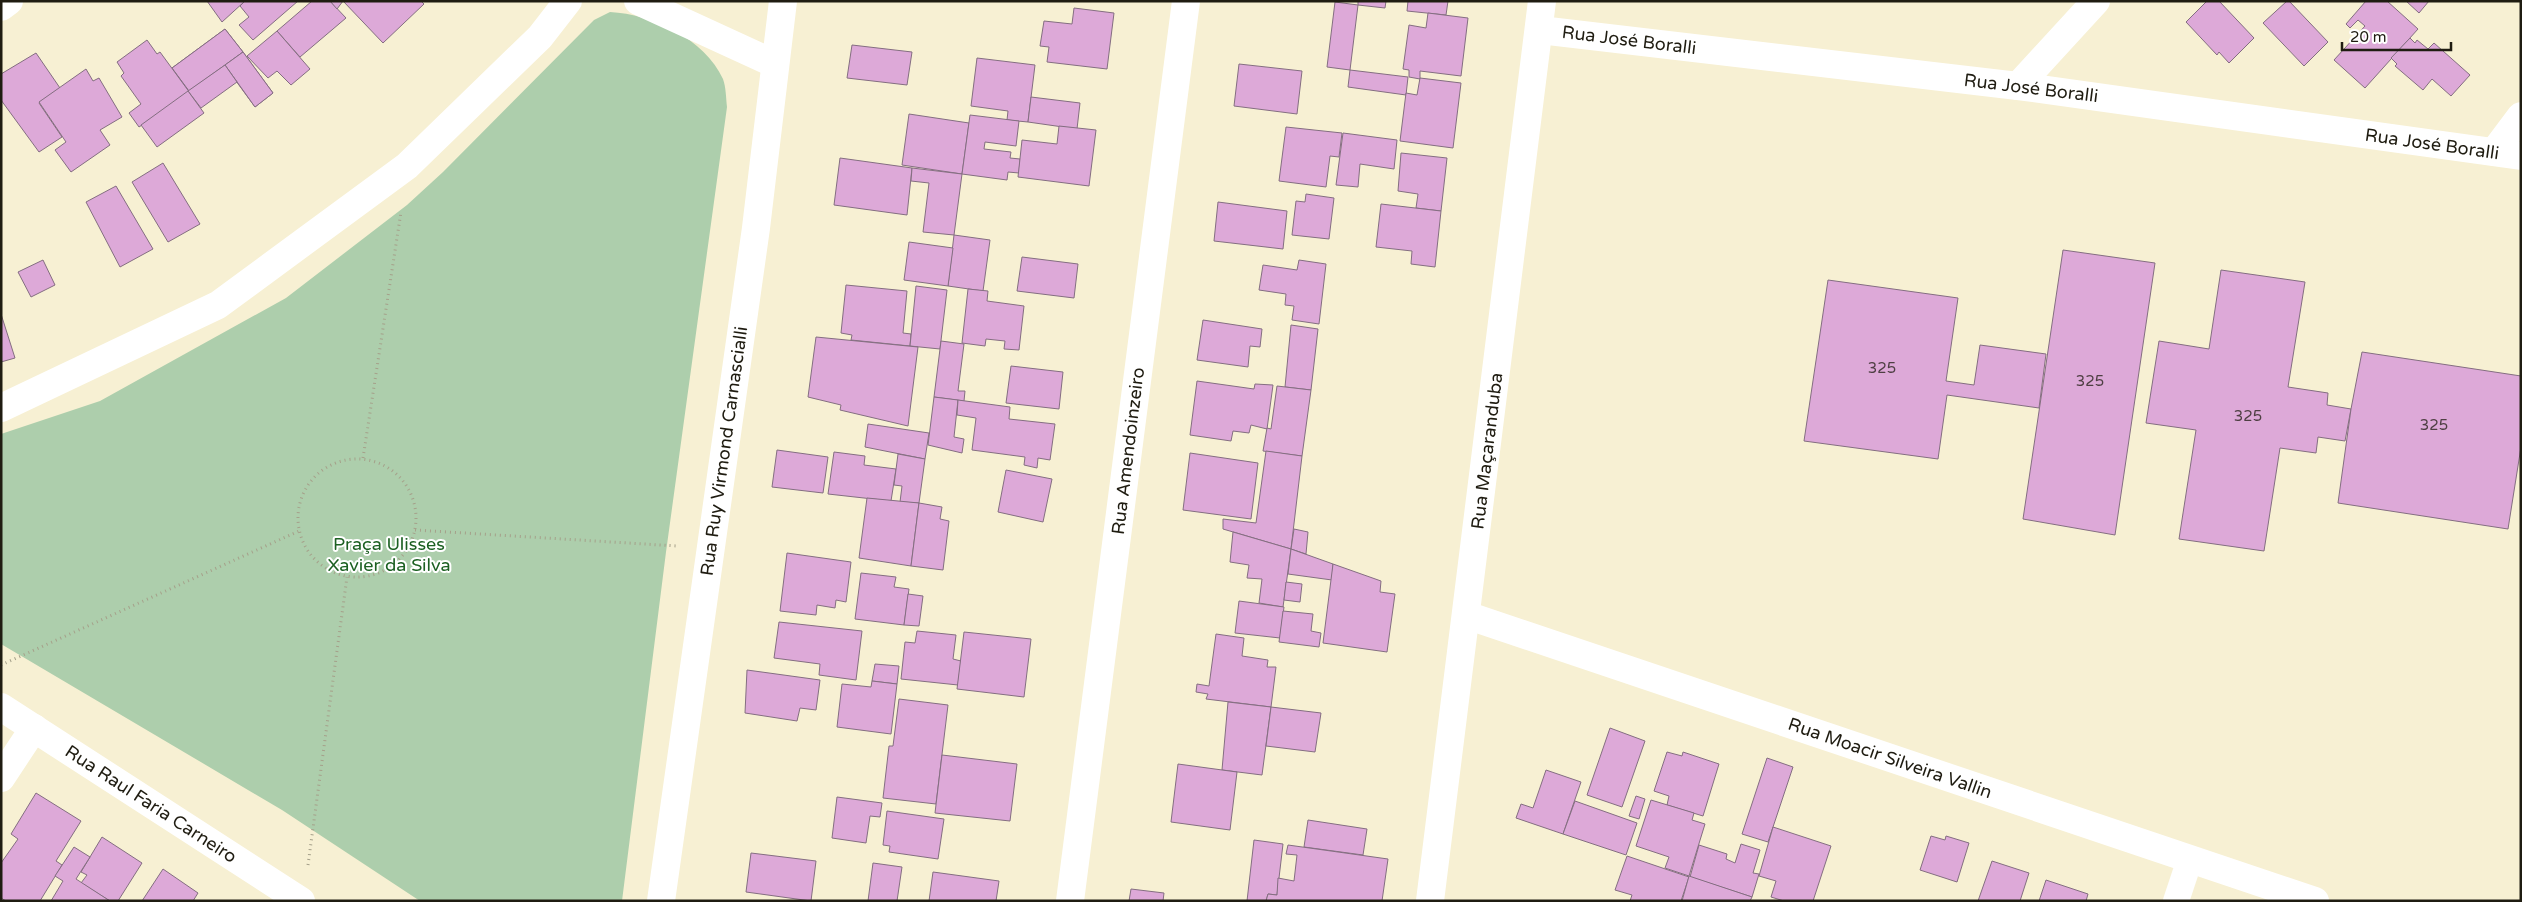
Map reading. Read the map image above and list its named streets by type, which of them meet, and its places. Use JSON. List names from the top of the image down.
{
  "streets": {
    "street": [
      "Rua José Boralli",
      "Rua Ruy Virmond Carnascialli",
      "Rua Amendoinzeiro",
      "Rua Maçaranduba",
      "Rua Moacir Silveira Vallin",
      "Rua Raul Faria Carneiro"
    ]
  },
  "crossings": [
    ["Rua José Boralli", "Rua Maçaranduba"],
    ["Rua Maçaranduba", "Rua Moacir Silveira Vallin"]
  ],
  "parks": ["Praça Ulisses Xavier da Silva"],
  "house_numbers": [
    "325",
    "325",
    "325",
    "325"
  ],
  "scale_bar": "20 m"
}
